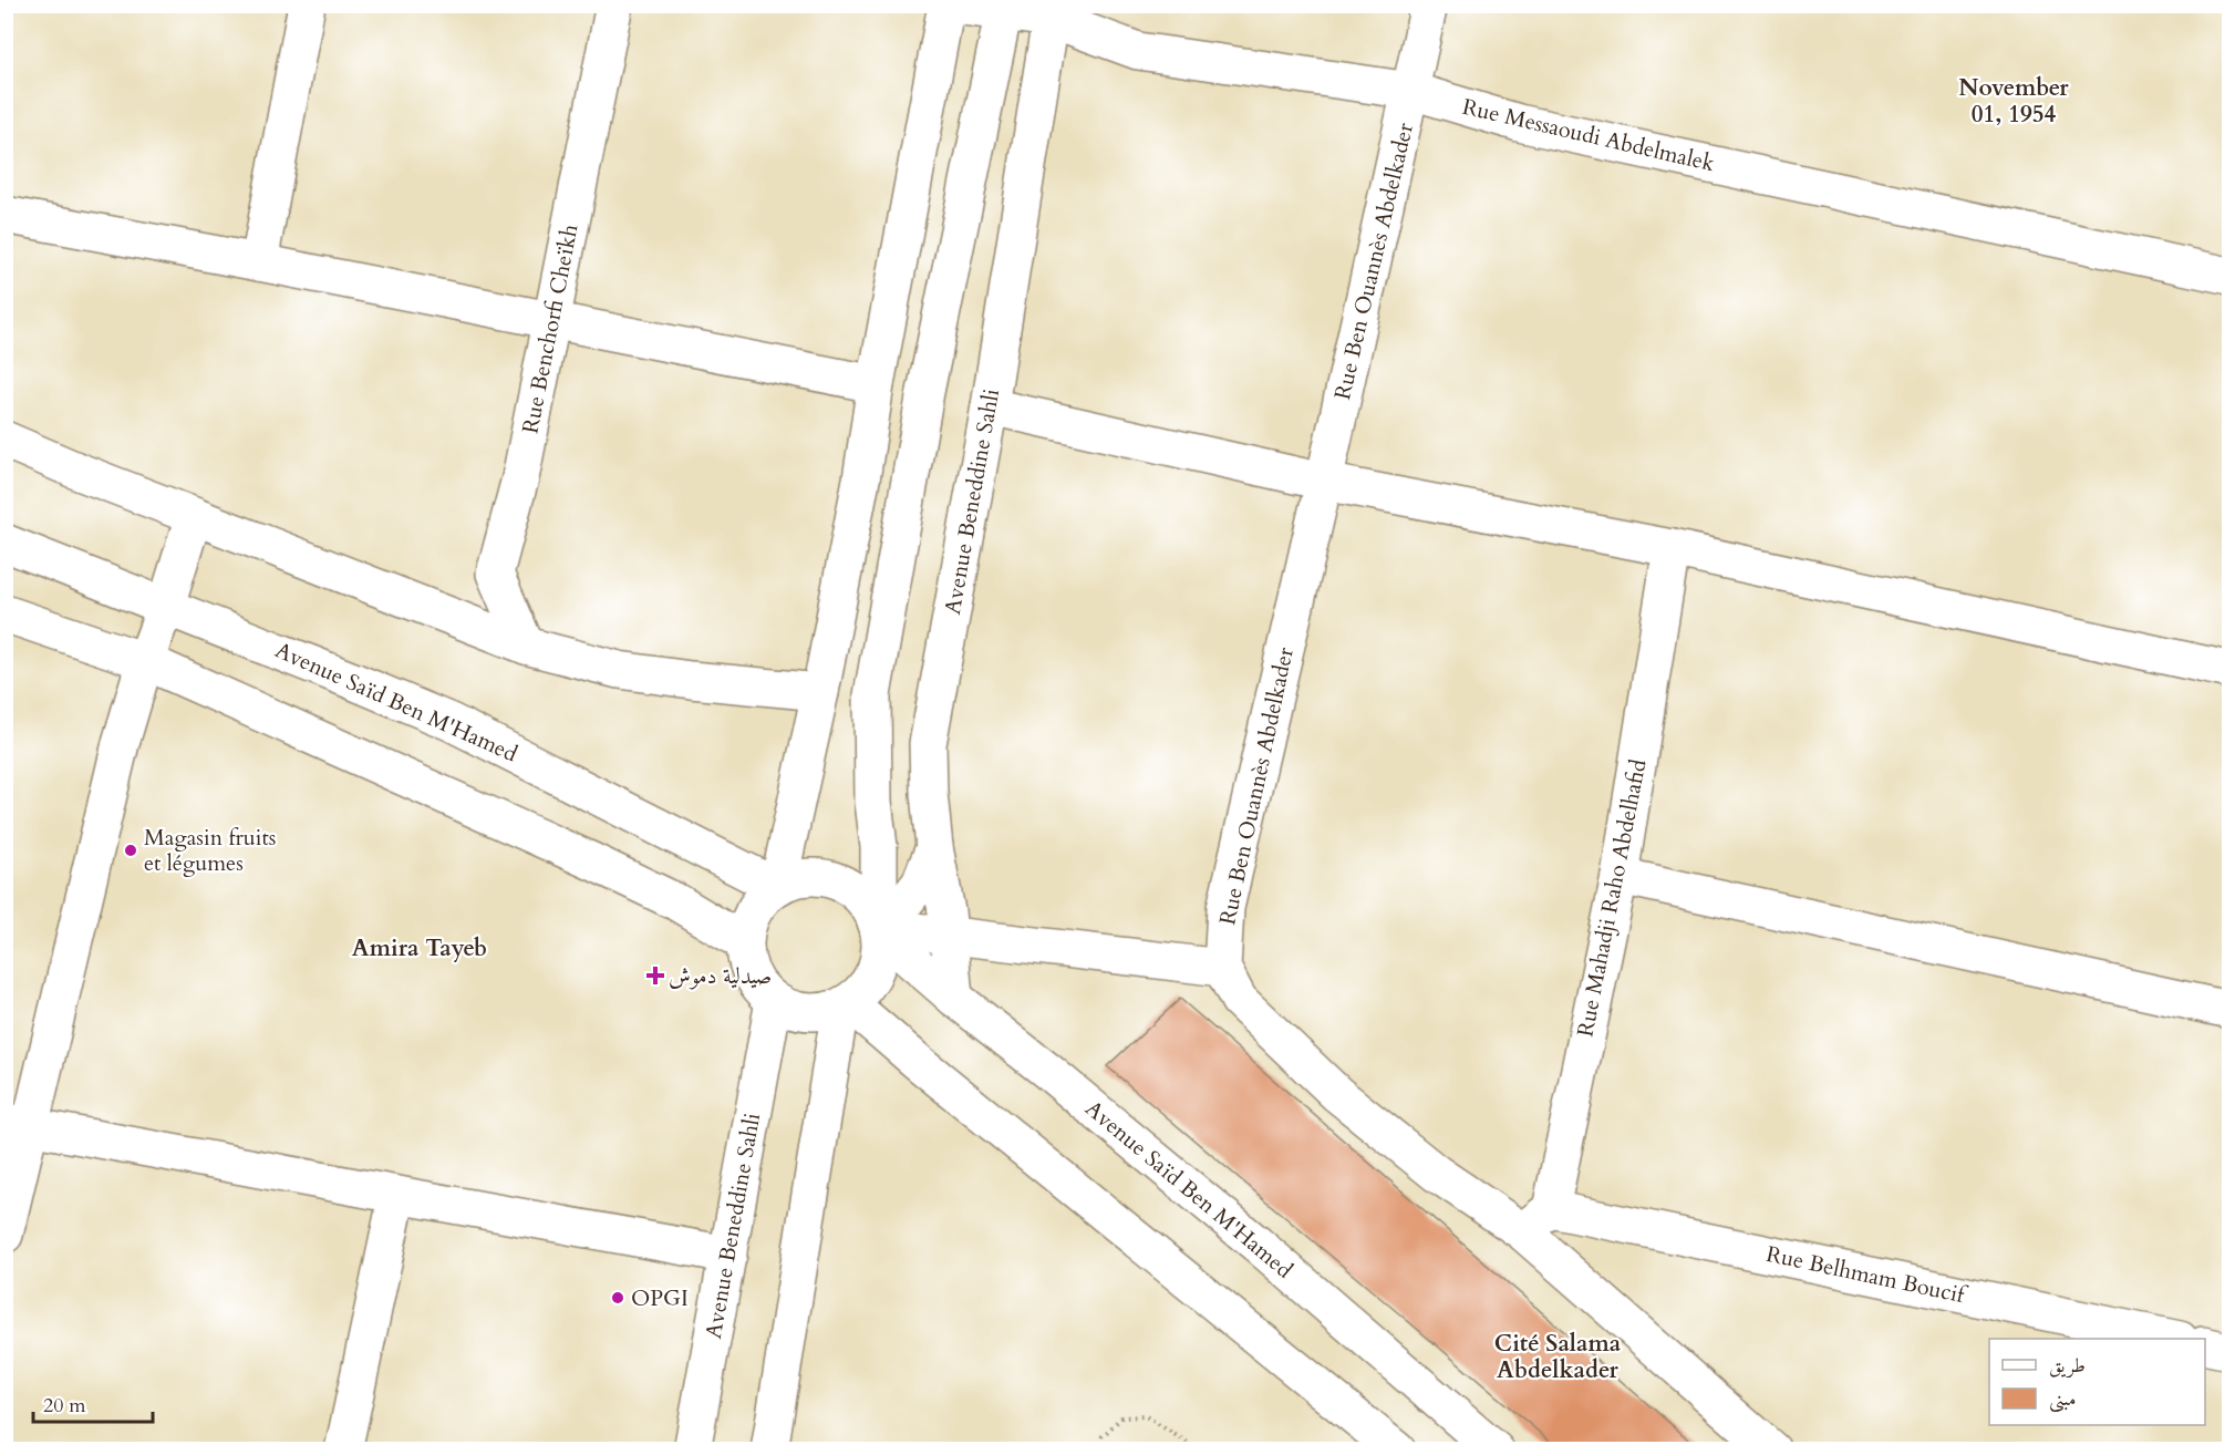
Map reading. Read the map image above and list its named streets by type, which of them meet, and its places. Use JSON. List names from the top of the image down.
{
  "streets": {
    "street": [
      "Rue Messaoudi Abdelmalek",
      "Rue Ben Ouannès Abdelkader",
      "Rue Benchorfi Cheïkh",
      "Avenue Beneddine Sahli",
      "Avenue Saïd Ben M'Hamed",
      "Rue Mahadji Raho Abdelhafid",
      "Rue Belhmam Boucif"
    ]
  },
  "crossings": [
    ["Rue Messaoudi Abdelmalek", "Rue Ben Ouannès Abdelkader"],
    ["Rue Messaoudi Abdelmalek", "Avenue Beneddine Sahli"],
    ["Avenue Beneddine Sahli", "Avenue Saïd Ben M'Hamed"],
    ["Rue Mahadji Raho Abdelhafid", "Rue Belhmam Boucif"]
  ],
  "districts": ["November 01, 1954", "Amira Tayeb", "Cité Salama Abdelkader"],
  "places": {
    "other": ["Magasin fruits et légumes", "OPGI"],
    "health": ["صيدلية دموش"]
  },
  "legend": ["طريق", "مبنى"],
  "scale_bar": "20 m"
}
